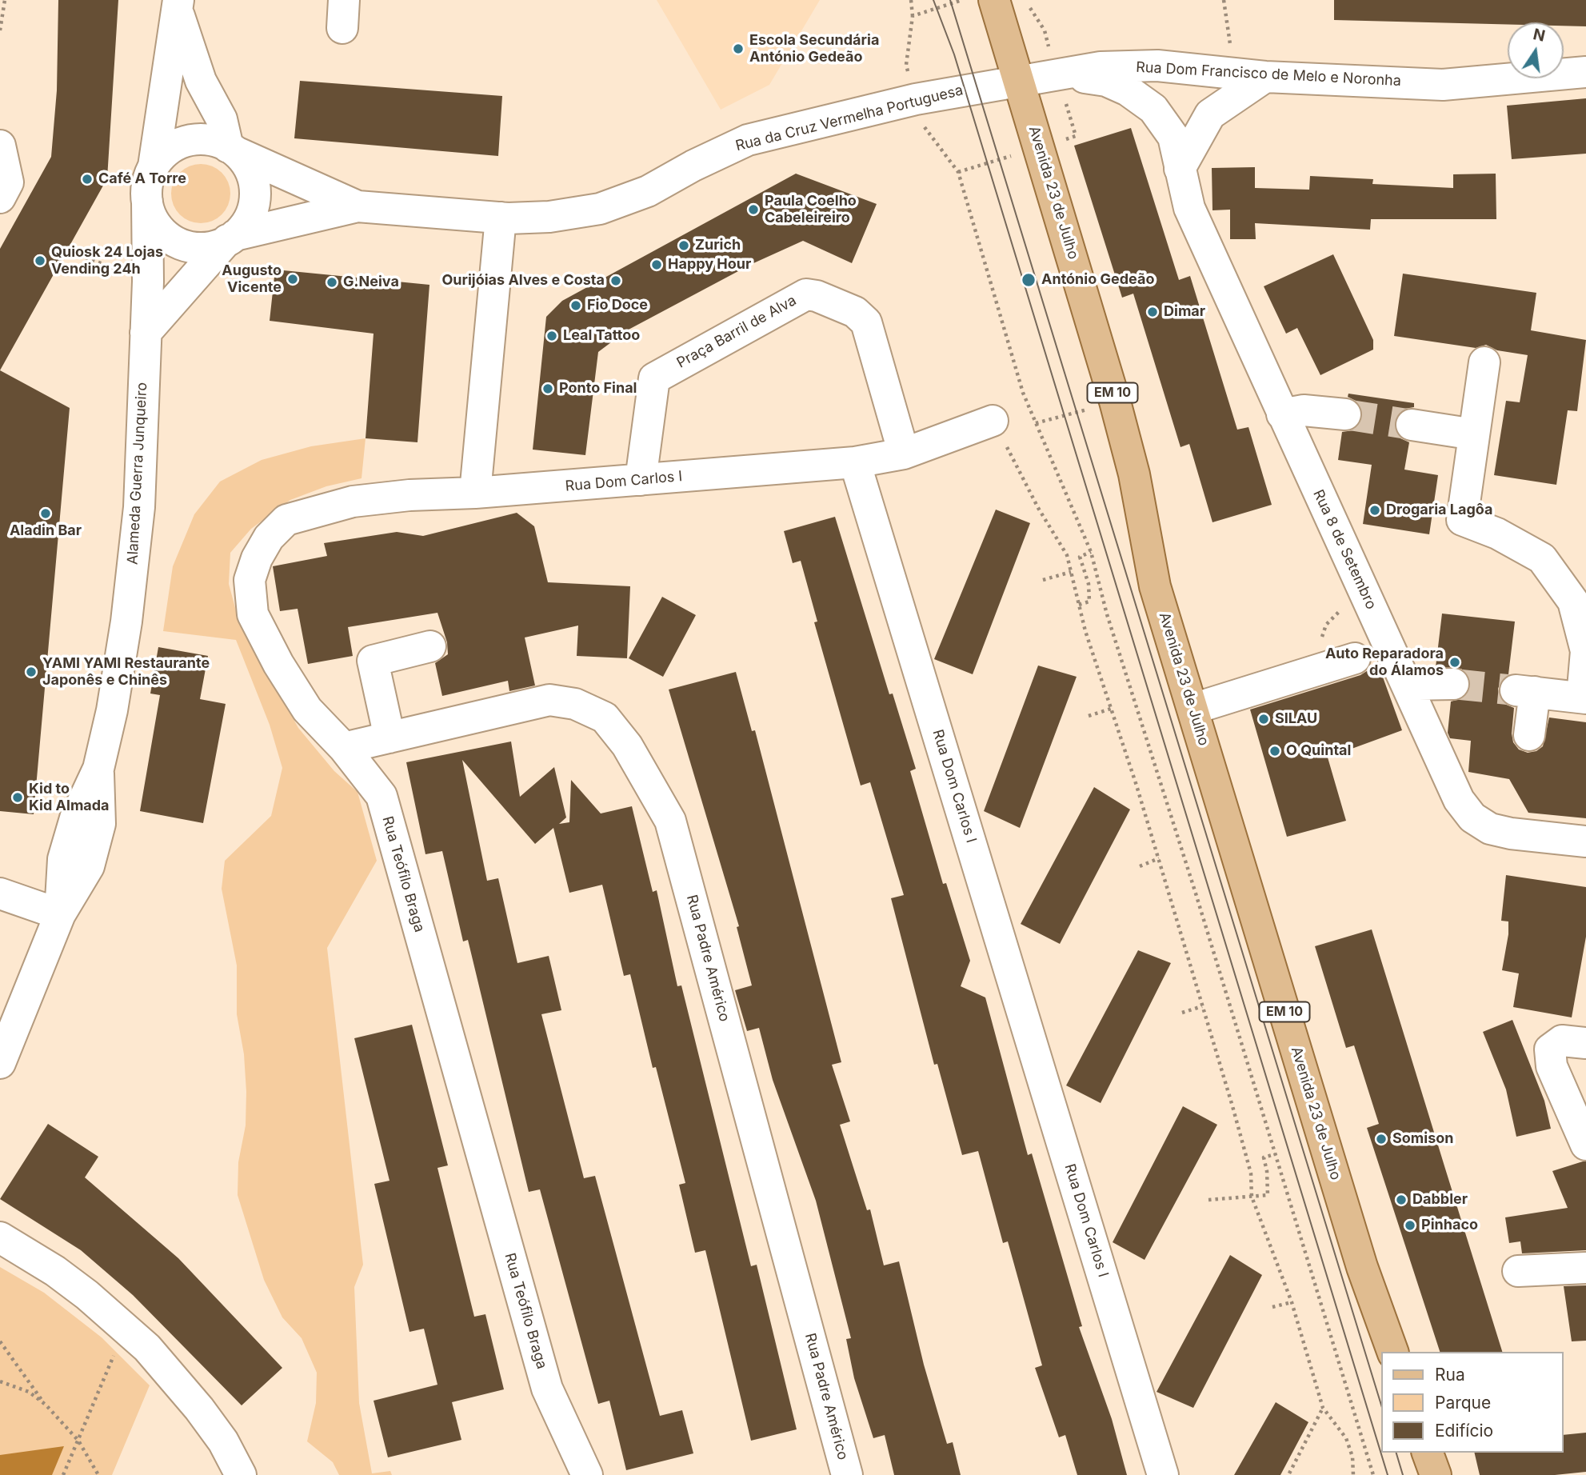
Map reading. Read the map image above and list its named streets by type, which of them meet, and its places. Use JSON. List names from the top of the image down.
{
  "streets": {
    "main road": ["Avenida 23 de Julho", "EM 10"],
    "street": [
      "Rua Dom Francisco de Melo e Noronha",
      "Rua da Cruz Vermelha Portuguesa",
      "Praça Barril de Alva",
      "Alameda Guerra Junqueiro",
      "Rua Dom Carlos I",
      "Rua 8 de Setembro",
      "Rua Teófilo Braga",
      "Rua Padre Américo"
    ]
  },
  "crossings": [
    ["Rua Dom Francisco de Melo e Noronha", "Rua da Cruz Vermelha Portuguesa"],
    ["Rua Dom Francisco de Melo e Noronha", "Avenida 23 de Julho"],
    ["Rua Dom Francisco de Melo e Noronha", "Rua 8 de Setembro"],
    ["Rua da Cruz Vermelha Portuguesa", "Avenida 23 de Julho"],
    ["Rua da Cruz Vermelha Portuguesa", "Alameda Guerra Junqueiro"],
    ["Praça Barril de Alva", "Rua Dom Carlos I"],
    ["Rua Dom Carlos I", "Rua Teófilo Braga"],
    ["Rua Teófilo Braga", "Rua Padre Américo"]
  ],
  "places": [
    "Escola Secundária António Gedeão",
    "Café A Torre",
    "Paula Coelho Cabeleireiro",
    "Zurich",
    "Quiosk 24 Lojas Vending 24h",
    "Happy Hour",
    "Augusto Vicente",
    "António Gedeão",
    "Ourijóias Alves e Costa",
    "G.Neiva",
    "Fio Doce",
    "Dimar",
    "Leal Tattoo",
    "Ponto Final",
    "Drogaria Lagôa",
    "Aladin Bar",
    "Auto Reparadora do Álamos",
    "YAMI YAMI Restaurante Japonês e Chinês",
    "SILAU",
    "O Quintal",
    "Kid to Kid Almada",
    "Somison",
    "Dabbler",
    "Pinhaco"
  ],
  "legend": ["Rua", "Parque", "Edifício"],
  "north": "top"
}
